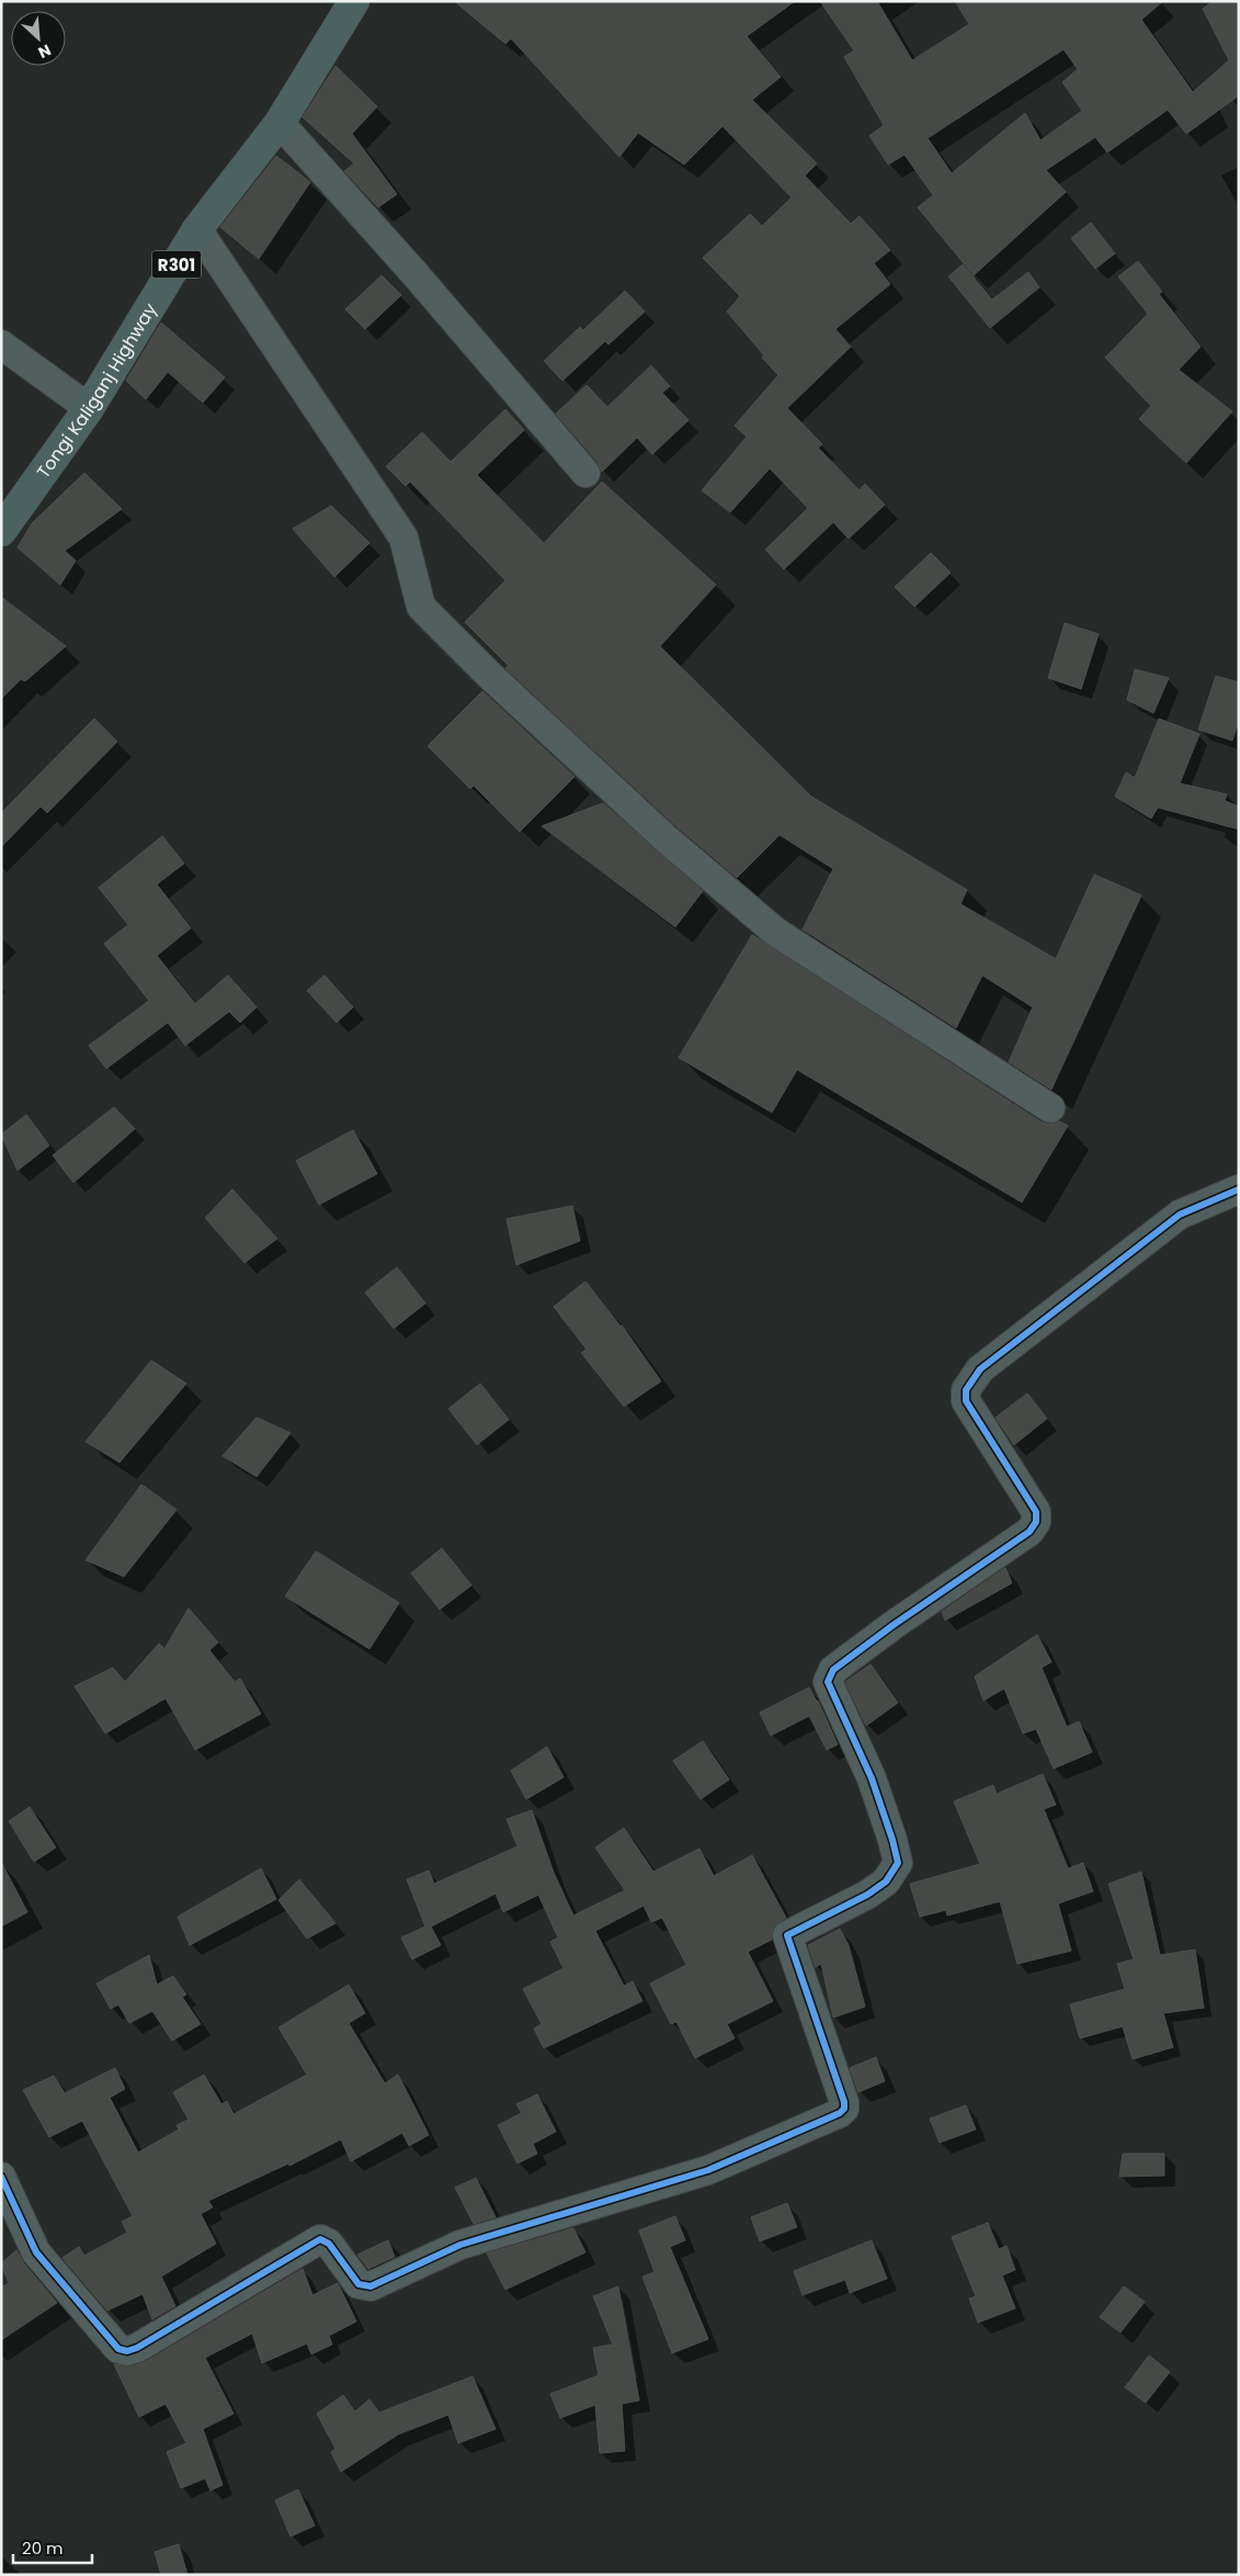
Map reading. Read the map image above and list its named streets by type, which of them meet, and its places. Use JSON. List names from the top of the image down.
{
  "streets": {
    "main road": ["R301", "Tongi Kaliganj Highway"]
  },
  "scale_bar": "20 m",
  "north": "bottom right"
}
